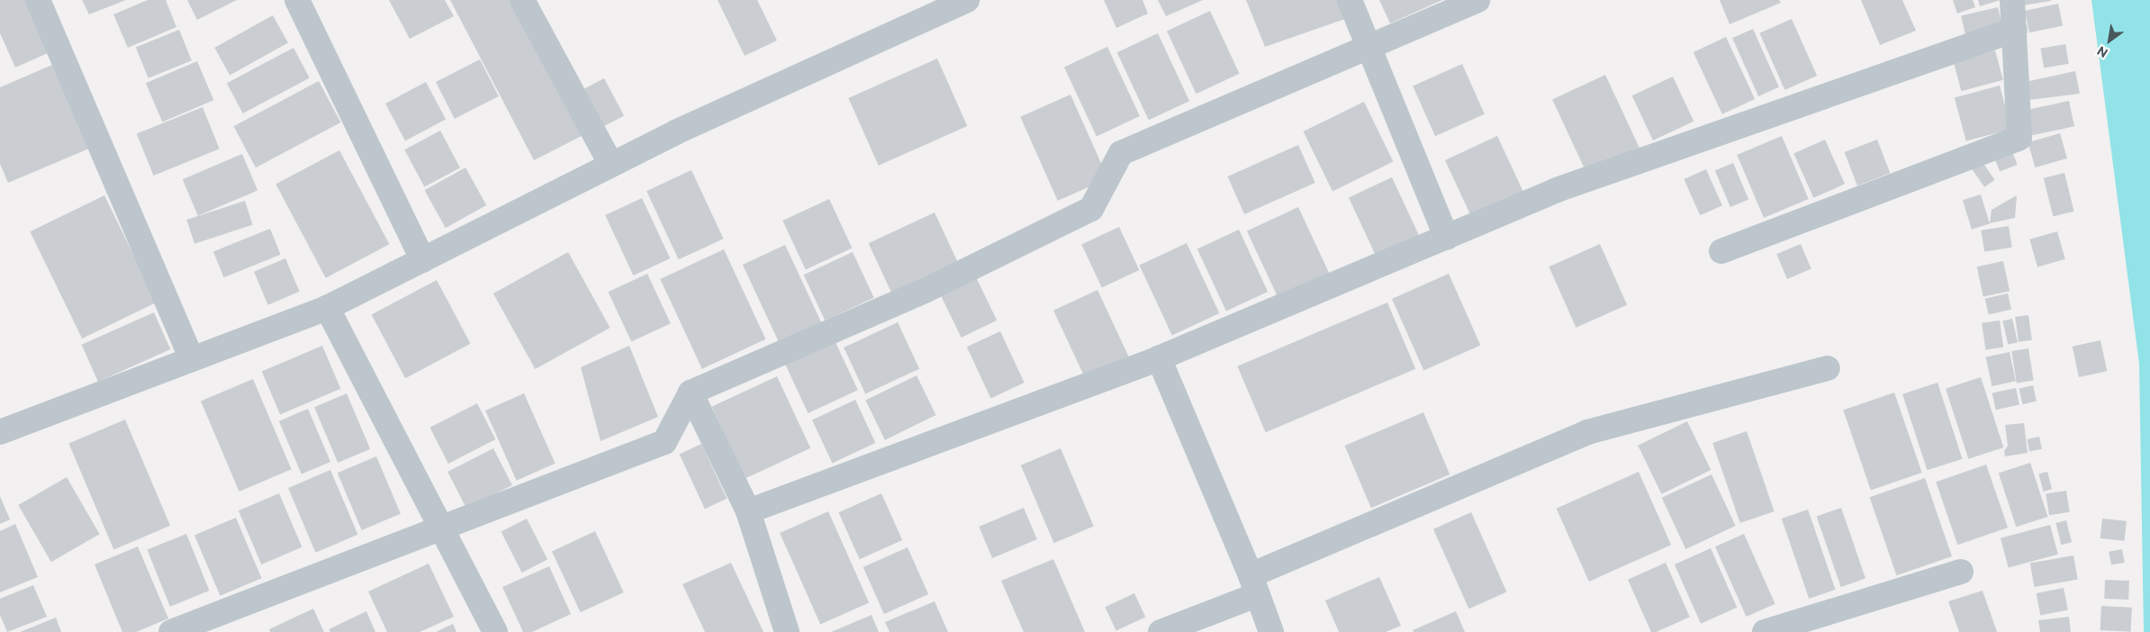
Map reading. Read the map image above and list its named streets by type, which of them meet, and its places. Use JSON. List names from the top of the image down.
{
  "north": "bottom left"
}
